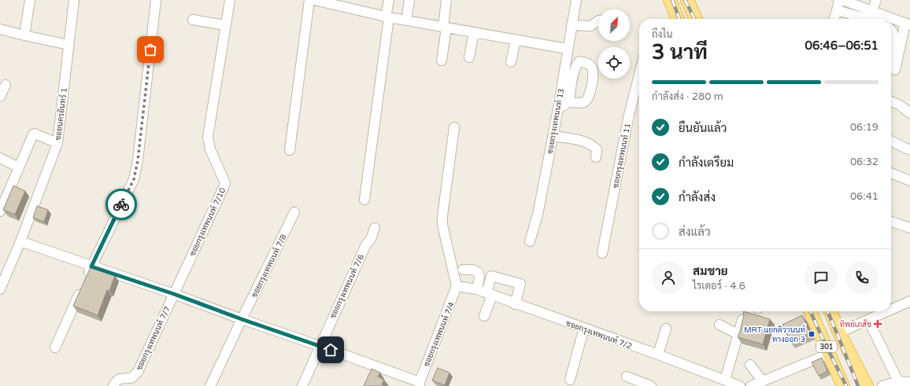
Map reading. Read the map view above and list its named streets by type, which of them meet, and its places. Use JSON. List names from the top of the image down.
{
  "streets": {
    "main road": ["301"],
    "street": [
      "ซอยนครอินทร์ 1",
      "ซอยกรุงเทพนนท์ 13",
      "ซอยกรุงเทพนนท์ 11",
      "ซอยกรุงเทพนนท์ 7/10",
      "ซอยกรุงเทพนนท์ 7/8",
      "ซอยกรุงเทพนนท์ 7/6",
      "ซอยกรุงเทพนนท์ 7/4",
      "ซอยกรุงเทพนนท์ 7/2",
      "ซอยกรุงเทพนนท์ 7/7"
    ]
  },
  "crossings": [
    ["ซอยกรุงเทพนนท์ 7/10", "ซอยกรุงเทพนนท์ 7/7"],
    ["ซอยกรุงเทพนนท์ 7/4", "ซอยกรุงเทพนนท์ 7/2"]
  ],
  "places": {
    "health": ["ทิพย์เภสัช"],
    "transit": ["MRT แยกติวานนท์ ทางออก 3"]
  },
  "north": "top right",
  "page": {
    "heading": ["3 นาที", "ถึงใน", "06:46–06:51"],
    "panel": ["สมชาย", "ไรเดอร์ · 4.6"],
    "bar": "กำลังส่ง · 280 m",
    "list": [
      ["ยืนยันแล้ว", "06:19"],
      ["กำลังเตรียม", "06:32"],
      ["กำลังส่ง", "06:41"],
      "ส่งแล้ว"
    ]
  }
}
